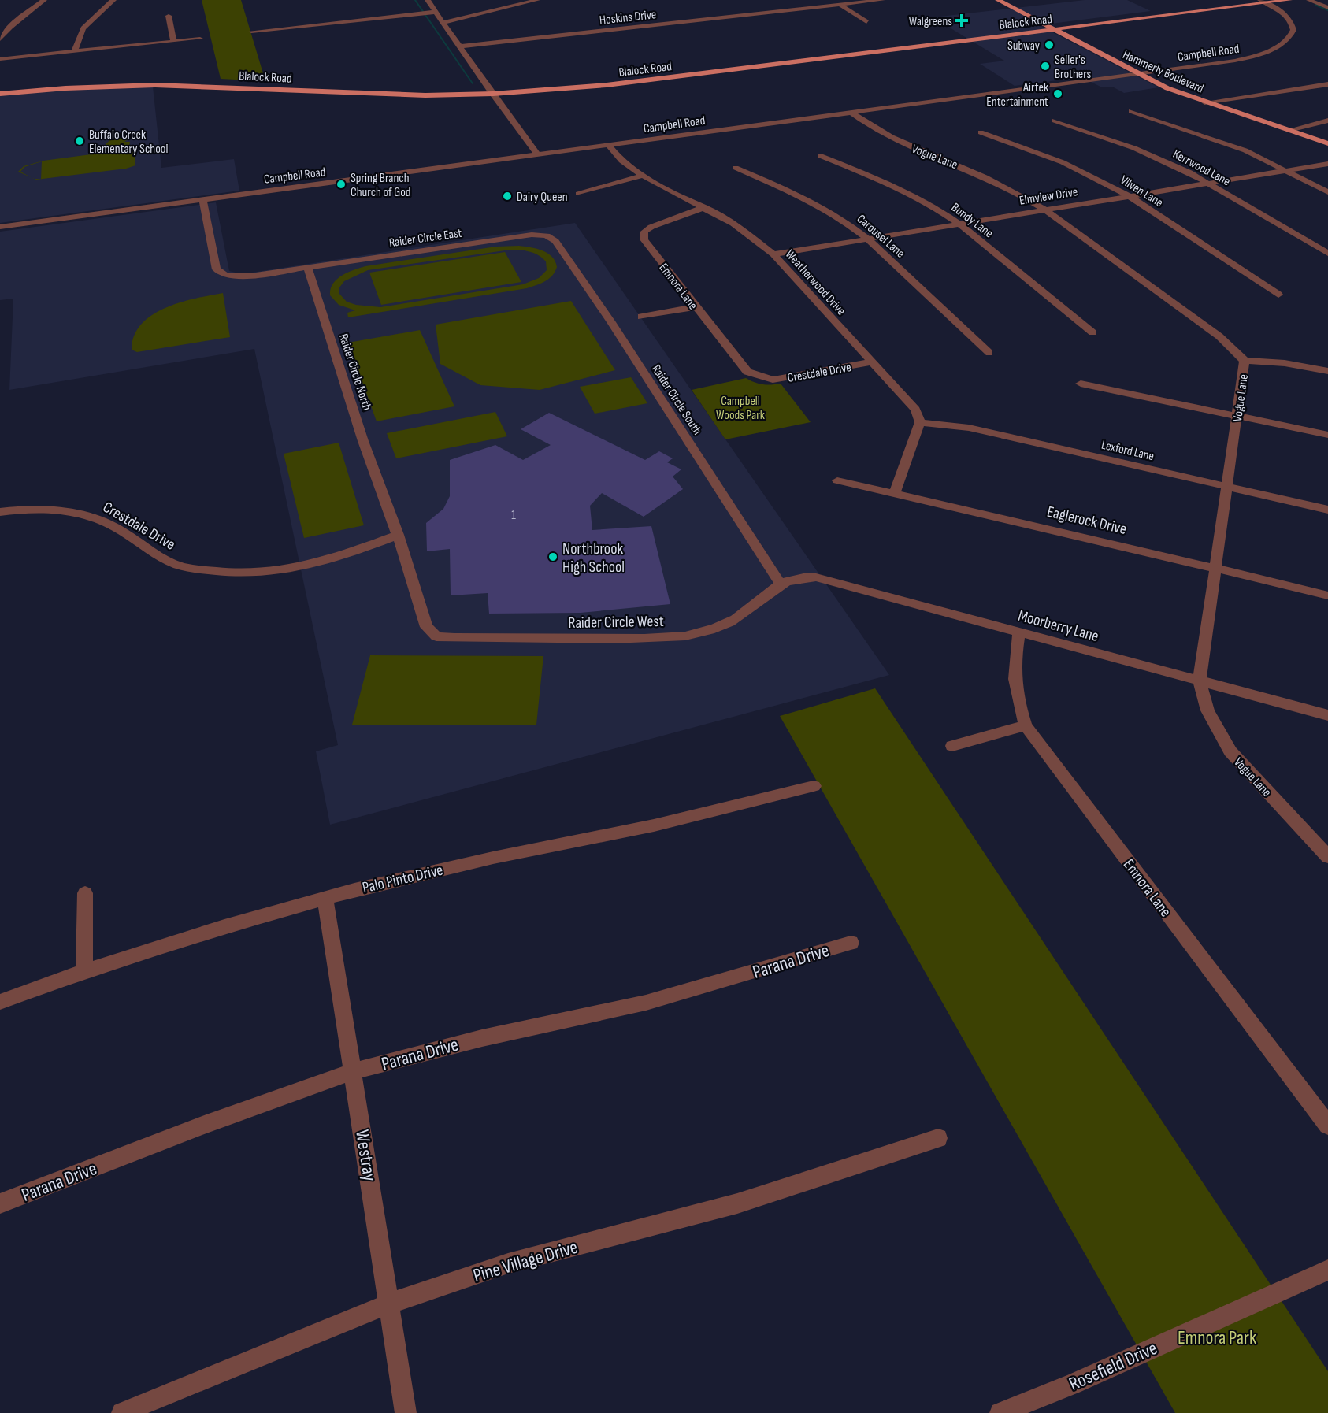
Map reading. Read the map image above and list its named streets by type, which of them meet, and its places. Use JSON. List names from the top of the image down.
{
  "streets": {
    "main road": ["Blalock Road", "Hammerly Boulevard"],
    "street": [
      "Hoskins Drive",
      "Campbell Road",
      "Vogue Lane",
      "Kerrwood Lane",
      "Vilven Lane",
      "Elmview Drive",
      "Bundy Lane",
      "Carousel Lane",
      "Raider Circle East",
      "Weatherwood Drive",
      "Emnora Lane",
      "Raider Circle North",
      "Crestdale Drive",
      "Raider Circle South",
      "Lexford Lane",
      "Eaglerock Drive",
      "Raider Circle West",
      "Moorberry Lane",
      "Palo Pinto Drive",
      "Parana Drive",
      "Westray",
      "Pine Village Drive",
      "Rosefield Drive"
    ]
  },
  "crossings": [
    ["Blalock Road", "Campbell Road"],
    ["Blalock Road", "Hammerly Boulevard"],
    ["Campbell Road", "Hammerly Boulevard"],
    ["Campbell Road", "Vogue Lane"],
    ["Campbell Road", "Weatherwood Drive"],
    ["Vogue Lane", "Elmview Drive"],
    ["Vogue Lane", "Lexford Lane"],
    ["Vogue Lane", "Eaglerock Drive"],
    ["Vogue Lane", "Moorberry Lane"],
    ["Kerrwood Lane", "Elmview Drive"],
    ["Vilven Lane", "Elmview Drive"],
    ["Elmview Drive", "Bundy Lane"],
    ["Elmview Drive", "Carousel Lane"],
    ["Elmview Drive", "Weatherwood Drive"],
    ["Raider Circle East", "Raider Circle North"],
    ["Raider Circle East", "Raider Circle South"],
    ["Weatherwood Drive", "Emnora Lane"],
    ["Weatherwood Drive", "Crestdale Drive"],
    ["Weatherwood Drive", "Lexford Lane"],
    ["Emnora Lane", "Crestdale Drive"],
    ["Emnora Lane", "Moorberry Lane"],
    ["Raider Circle North", "Crestdale Drive"],
    ["Raider Circle North", "Raider Circle West"],
    ["Raider Circle South", "Raider Circle West"],
    ["Raider Circle South", "Moorberry Lane"],
    ["Raider Circle West", "Moorberry Lane"],
    ["Palo Pinto Drive", "Westray"],
    ["Parana Drive", "Westray"],
    ["Westray", "Pine Village Drive"]
  ],
  "parks": ["Campbell Woods Park", "Emnora Park"],
  "places": {
    "health": ["Walgreens"],
    "other": [
      "Subway",
      "Seller's Brothers",
      "Airtek Entertainment",
      "Buffalo Creek Elementary School",
      "Spring Branch Church of God",
      "Dairy Queen",
      "Northbrook High School"
    ]
  },
  "house_numbers": ["1"]
}
